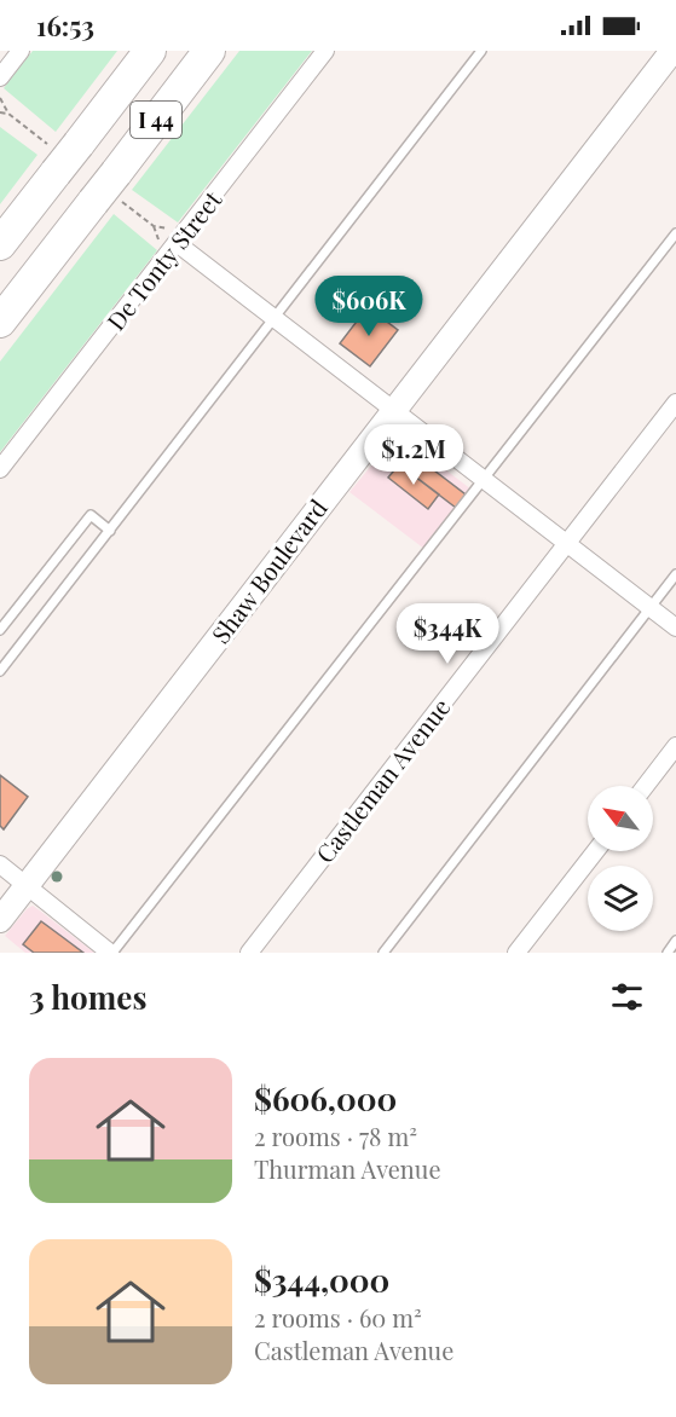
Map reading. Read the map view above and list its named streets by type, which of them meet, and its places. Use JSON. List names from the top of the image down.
{
  "streets": {
    "highway": ["I 44"],
    "street": ["De Tonty Street", "Shaw Boulevard", "Castleman Avenue"]
  },
  "north": "top left",
  "page": {
    "status": "16:53",
    "price": ["$606K", "$1.2M", "$344K"],
    "heading": "3 homes",
    "list": [
      {
        "name": "$606,000",
        "note": "2 rooms · 78 m² · Thurman Avenue"
      },
      {
        "name": "$344,000",
        "note": "2 rooms · 60 m² · Castleman Avenue"
      }
    ]
  }
}
